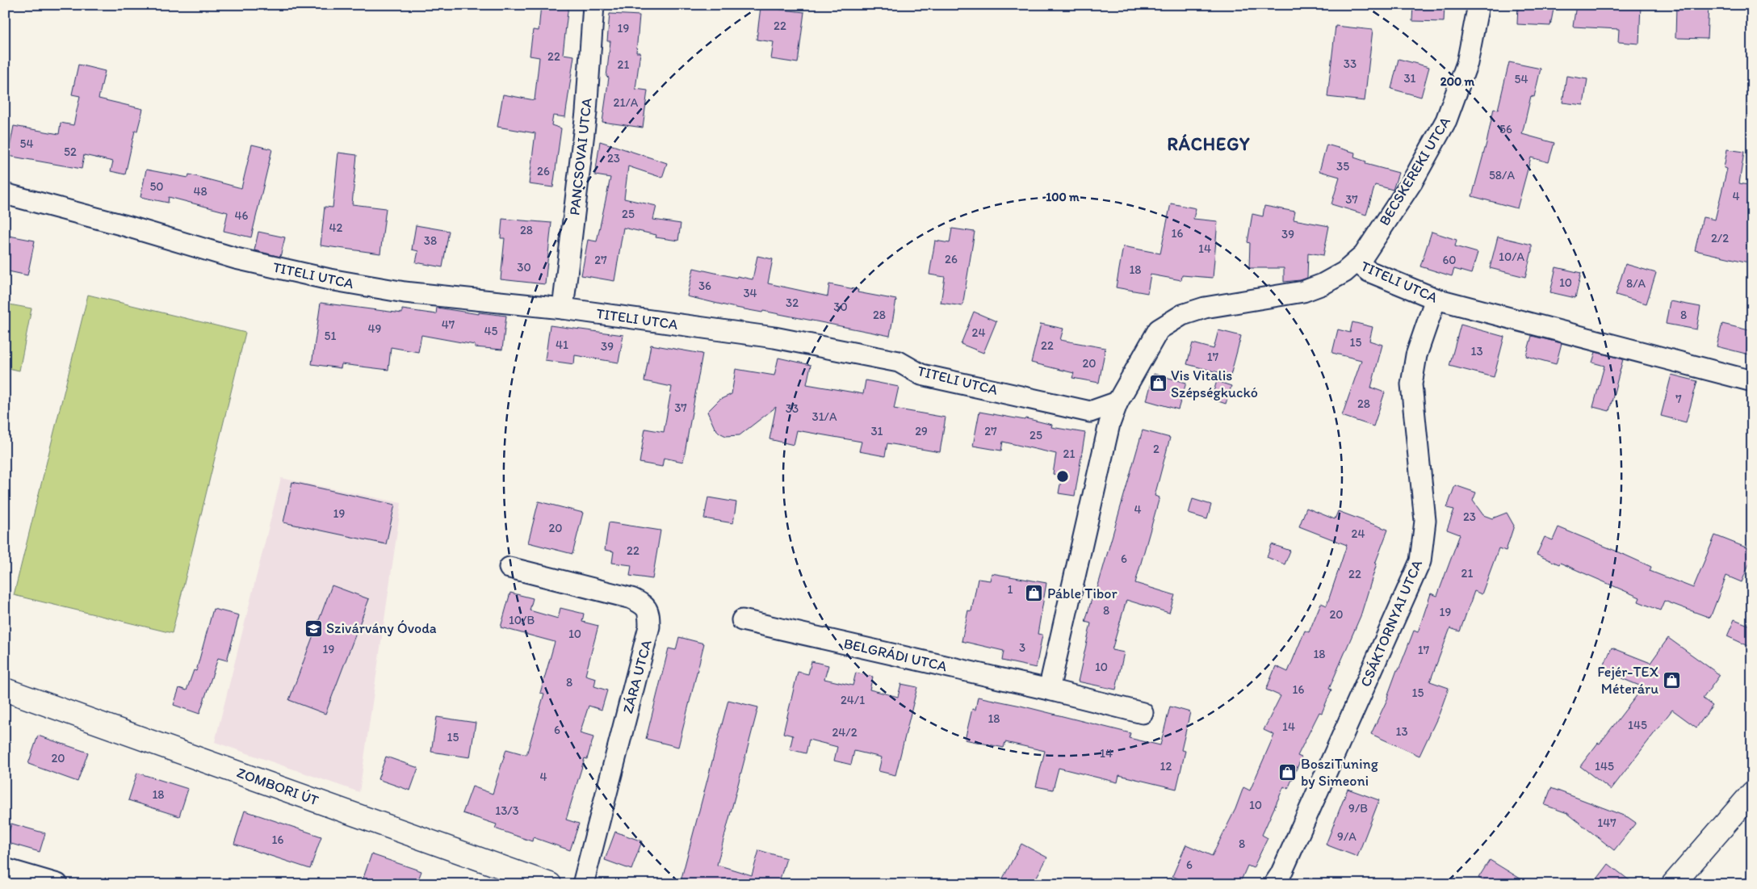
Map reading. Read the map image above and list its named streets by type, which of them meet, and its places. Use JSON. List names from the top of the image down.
{
  "streets": {
    "street": [
      "PANCSOVAI UTCA",
      "BECSKEREKI UTCA",
      "TITELI UTCA",
      "CSÁKTORNYAI UTCA",
      "BELGRÁDI UTCA",
      "ZÁRA UTCA",
      "ZOMBORI ÚT"
    ]
  },
  "crossings": [
    ["PANCSOVAI UTCA", "TITELI UTCA"],
    ["BECSKEREKI UTCA", "TITELI UTCA"],
    ["TITELI UTCA", "CSÁKTORNYAI UTCA"]
  ],
  "districts": ["RÁCHEGY"],
  "places": {
    "shop": [
      "Vis Vitalis Szépségkuckó",
      "Páble Tibor",
      "Fejér-TEX Méteráru",
      "BosziTuning by Simeoni"
    ],
    "school or university": ["Szivárvány Óvoda"]
  },
  "house_numbers": [
    "22",
    "19",
    "22",
    "33",
    "21",
    "31",
    "54",
    "21/A",
    "56",
    "54",
    "52",
    "23",
    "35",
    "26",
    "58/A",
    "50",
    "48",
    "4",
    "37",
    "25",
    "46",
    "42",
    "28",
    "16",
    "39",
    "2/2",
    "38",
    "14",
    "10/A",
    "26",
    "27",
    "60",
    "30",
    "18",
    "10",
    "8/A",
    "36",
    "34",
    "32",
    "30",
    "28",
    "8",
    "47",
    "49",
    "45",
    "24",
    "51",
    "15",
    "41",
    "22",
    "39",
    "13",
    "17",
    "20",
    "7",
    "28",
    "37",
    "33",
    "31/A",
    "31",
    "29",
    "27",
    "25",
    "2",
    "21",
    "4",
    "19",
    "23",
    "20",
    "24",
    "22",
    "6",
    "21",
    "22",
    "1",
    "8",
    "19",
    "20",
    "10/B",
    "10",
    "3",
    "19",
    "17",
    "18",
    "10",
    "8",
    "16",
    "15",
    "24/1",
    "18",
    "145",
    "14",
    "6",
    "13",
    "24/2",
    "15",
    "14",
    "20",
    "12",
    "145",
    "4",
    "18",
    "10",
    "9/B",
    "13/3",
    "147",
    "9/A",
    "16",
    "8",
    "6"
  ],
  "rings": ["200 m", "100 m"]
}
